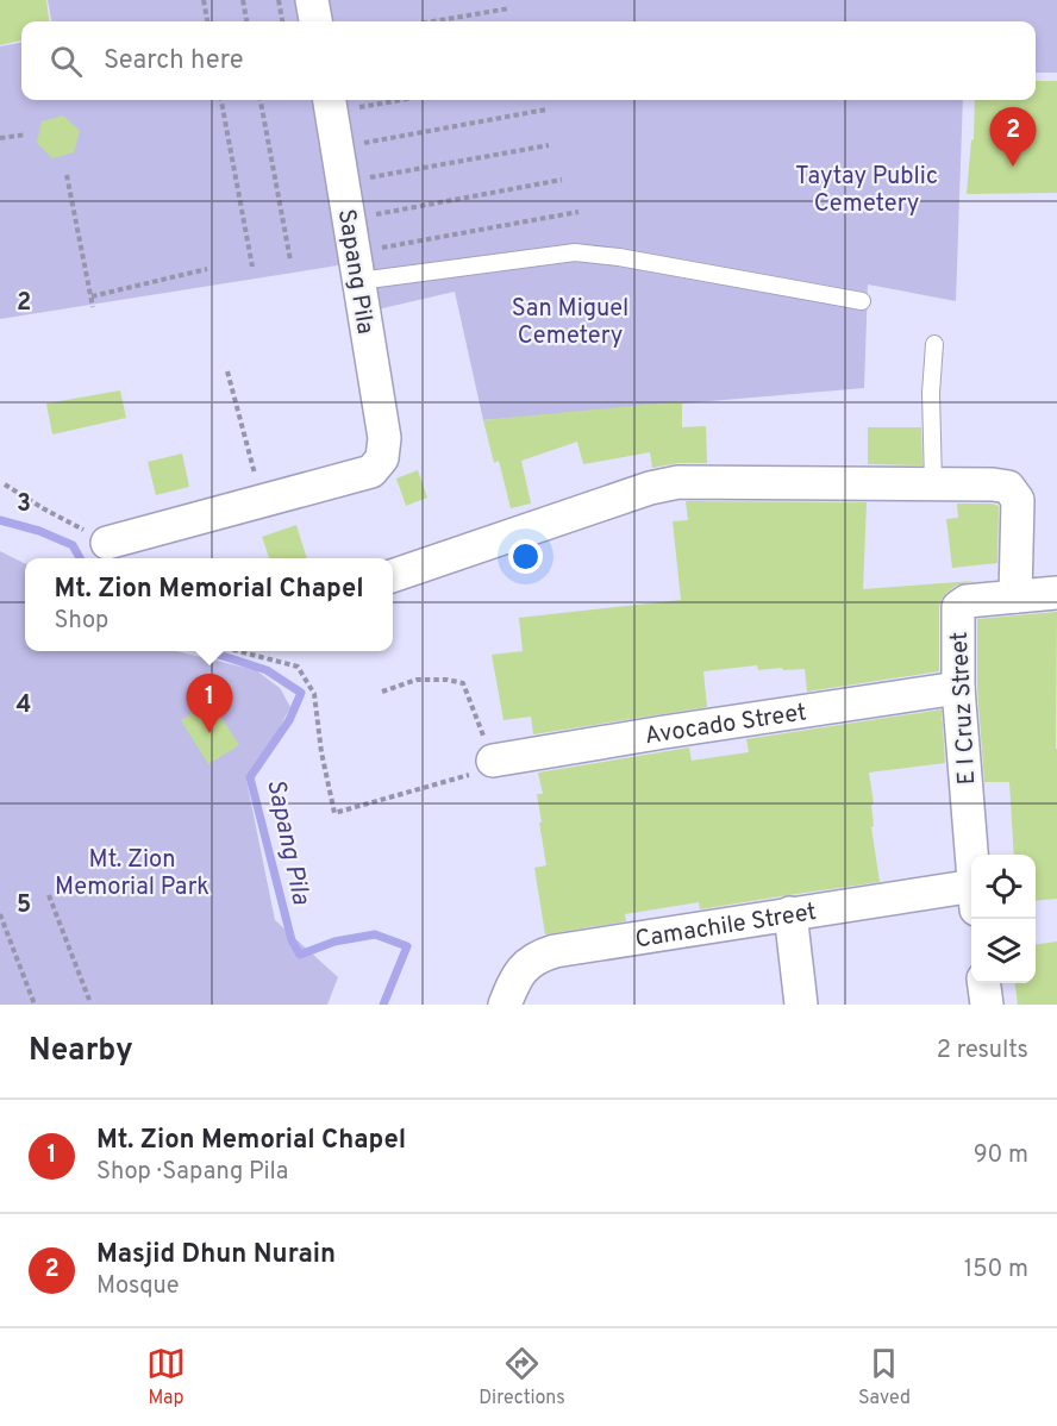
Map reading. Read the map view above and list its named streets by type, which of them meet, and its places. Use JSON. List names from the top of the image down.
{
  "streets": {
    "street": [
      "Sapang Pila",
      "E I Cruz Street",
      "Avocado Street",
      "Camachile Street"
    ]
  },
  "crossings": [
    ["E I Cruz Street", "Avocado Street"]
  ],
  "water": ["Sapang Pila"],
  "parks": ["Taytay Public Cemetery", "San Miguel Cemetery", "Mt. Zion Memorial Park"],
  "page": {
    "search": "Search here",
    "pins": ["2", "1"],
    "popup": ["Mt. Zion Memorial Chapel", "Shop"],
    "heading": ["Nearby", "2 results"],
    "list": [
      {
        "mark": "1",
        "name": "Mt. Zion Memorial Chapel",
        "note": "Shop · Sapang Pila",
        "value": "90 m"
      },
      {
        "mark": "2",
        "name": "Masjid Dhun Nurain",
        "note": "Mosque",
        "value": "150 m"
      }
    ],
    "nav": ["Map", "Directions", "Saved"]
  },
  "grid": {
    "rows": [
      "2",
      "3",
      "4",
      "5"
    ]
  }
}
